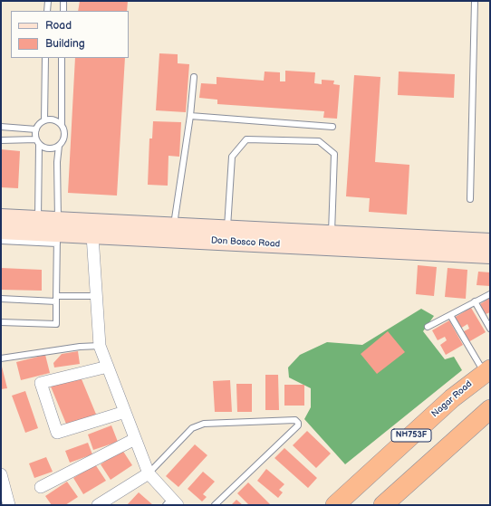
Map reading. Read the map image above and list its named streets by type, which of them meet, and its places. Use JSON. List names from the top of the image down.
{
  "streets": {
    "highway": ["Nagar Road", "NH753F"],
    "main road": ["Don Bosco Road"]
  },
  "legend": ["Road", "Building"]
}
